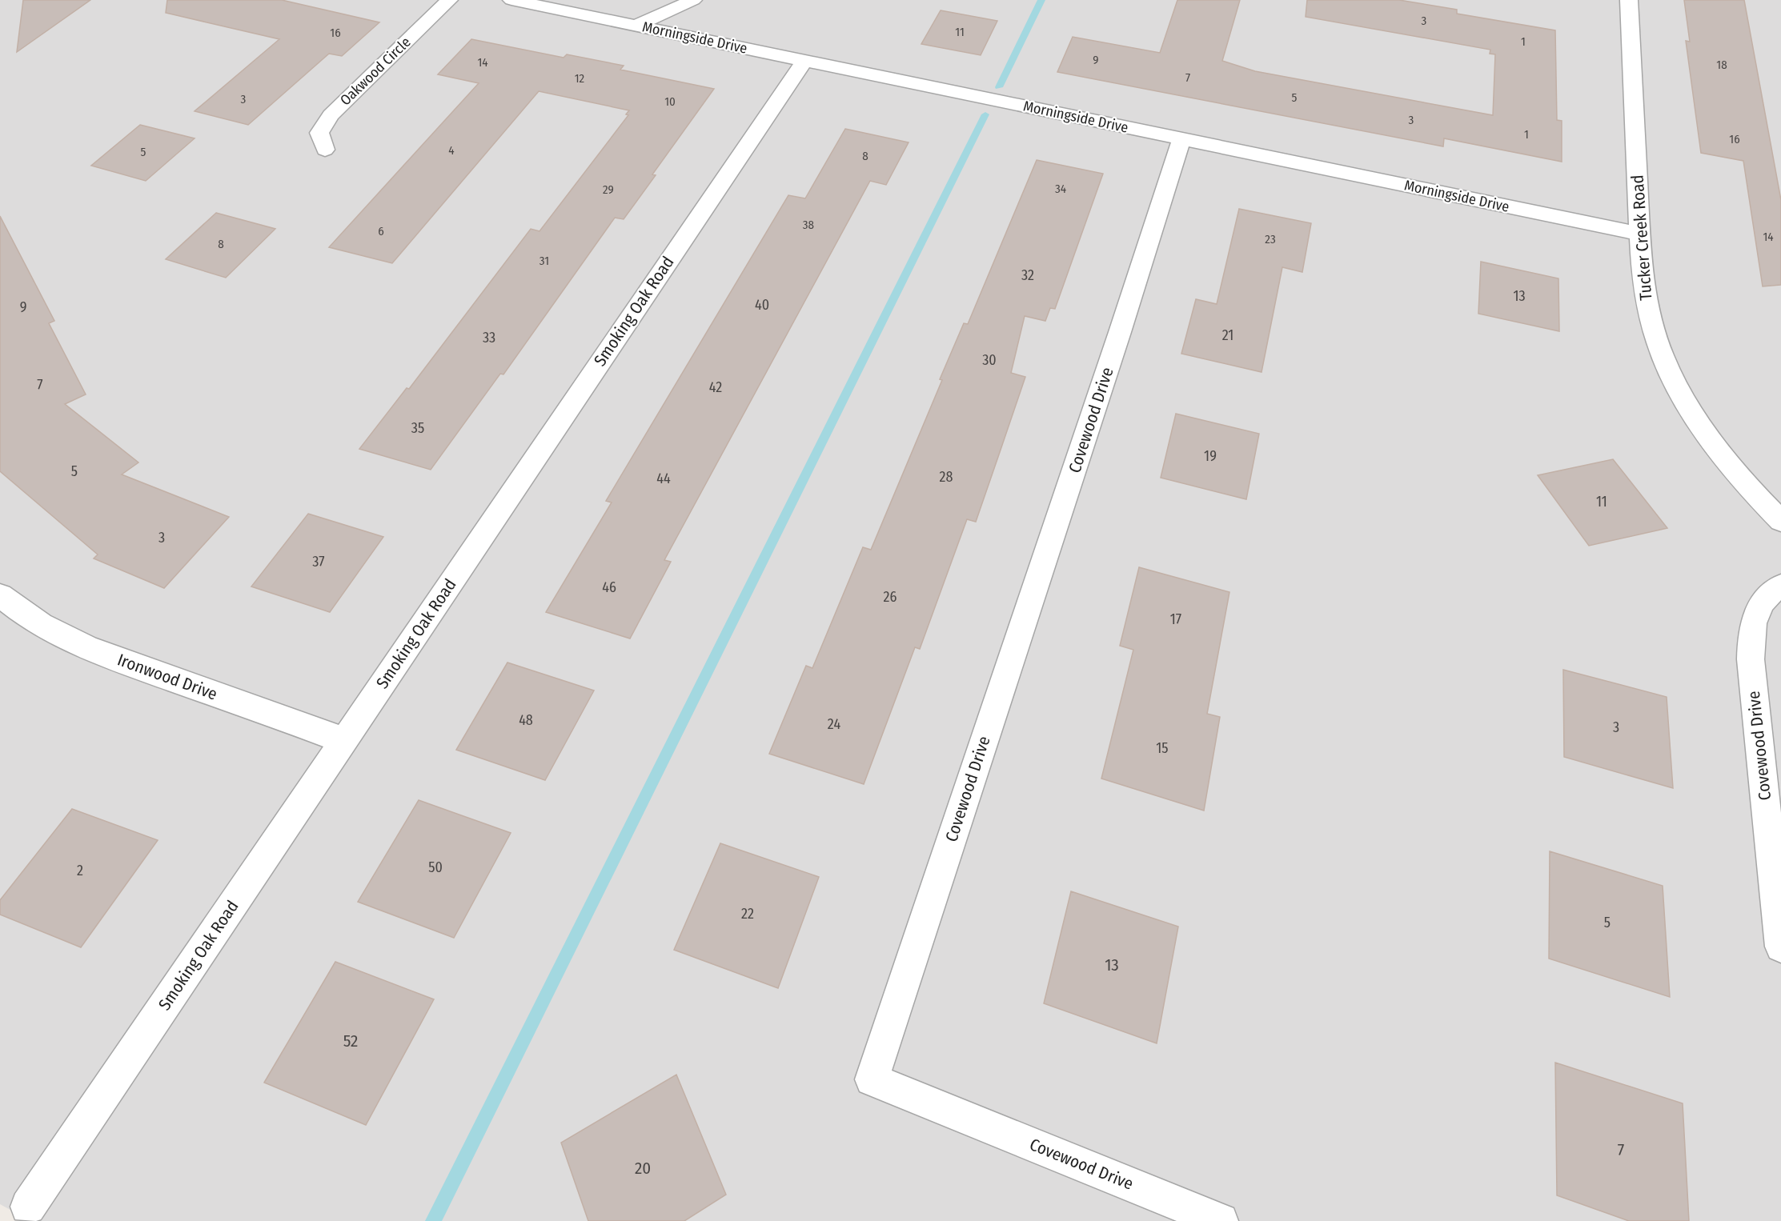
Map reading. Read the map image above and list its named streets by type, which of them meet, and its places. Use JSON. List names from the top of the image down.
{
  "streets": {
    "street": [
      "Morningside Drive",
      "Oakwood Circle",
      "Tucker Creek Road",
      "Smoking Oak Road",
      "Covewood Drive",
      "Ironwood Drive"
    ]
  },
  "crossings": [
    ["Morningside Drive", "Tucker Creek Road"],
    ["Morningside Drive", "Smoking Oak Road"],
    ["Morningside Drive", "Covewood Drive"],
    ["Smoking Oak Road", "Ironwood Drive"]
  ],
  "house_numbers": [
    "3",
    "11",
    "16",
    "1",
    "9",
    "14",
    "18",
    "7",
    "12",
    "5",
    "3",
    "10",
    "3",
    "1",
    "16",
    "4",
    "5",
    "8",
    "34",
    "29",
    "38",
    "6",
    "14",
    "23",
    "8",
    "31",
    "32",
    "13",
    "40",
    "9",
    "21",
    "33",
    "30",
    "7",
    "42",
    "35",
    "19",
    "5",
    "28",
    "44",
    "11",
    "3",
    "37",
    "46",
    "26",
    "17",
    "48",
    "24",
    "3",
    "15",
    "50",
    "2",
    "22",
    "5",
    "13",
    "52",
    "7",
    "20"
  ]
}
